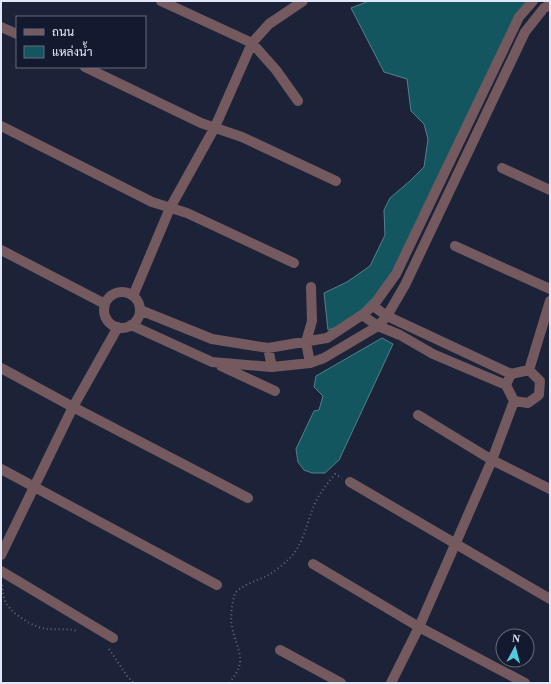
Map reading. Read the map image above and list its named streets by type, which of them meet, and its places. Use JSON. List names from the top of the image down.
{
  "legend": ["ถนน", "แหล่งน้ำ"],
  "north": "top"
}
